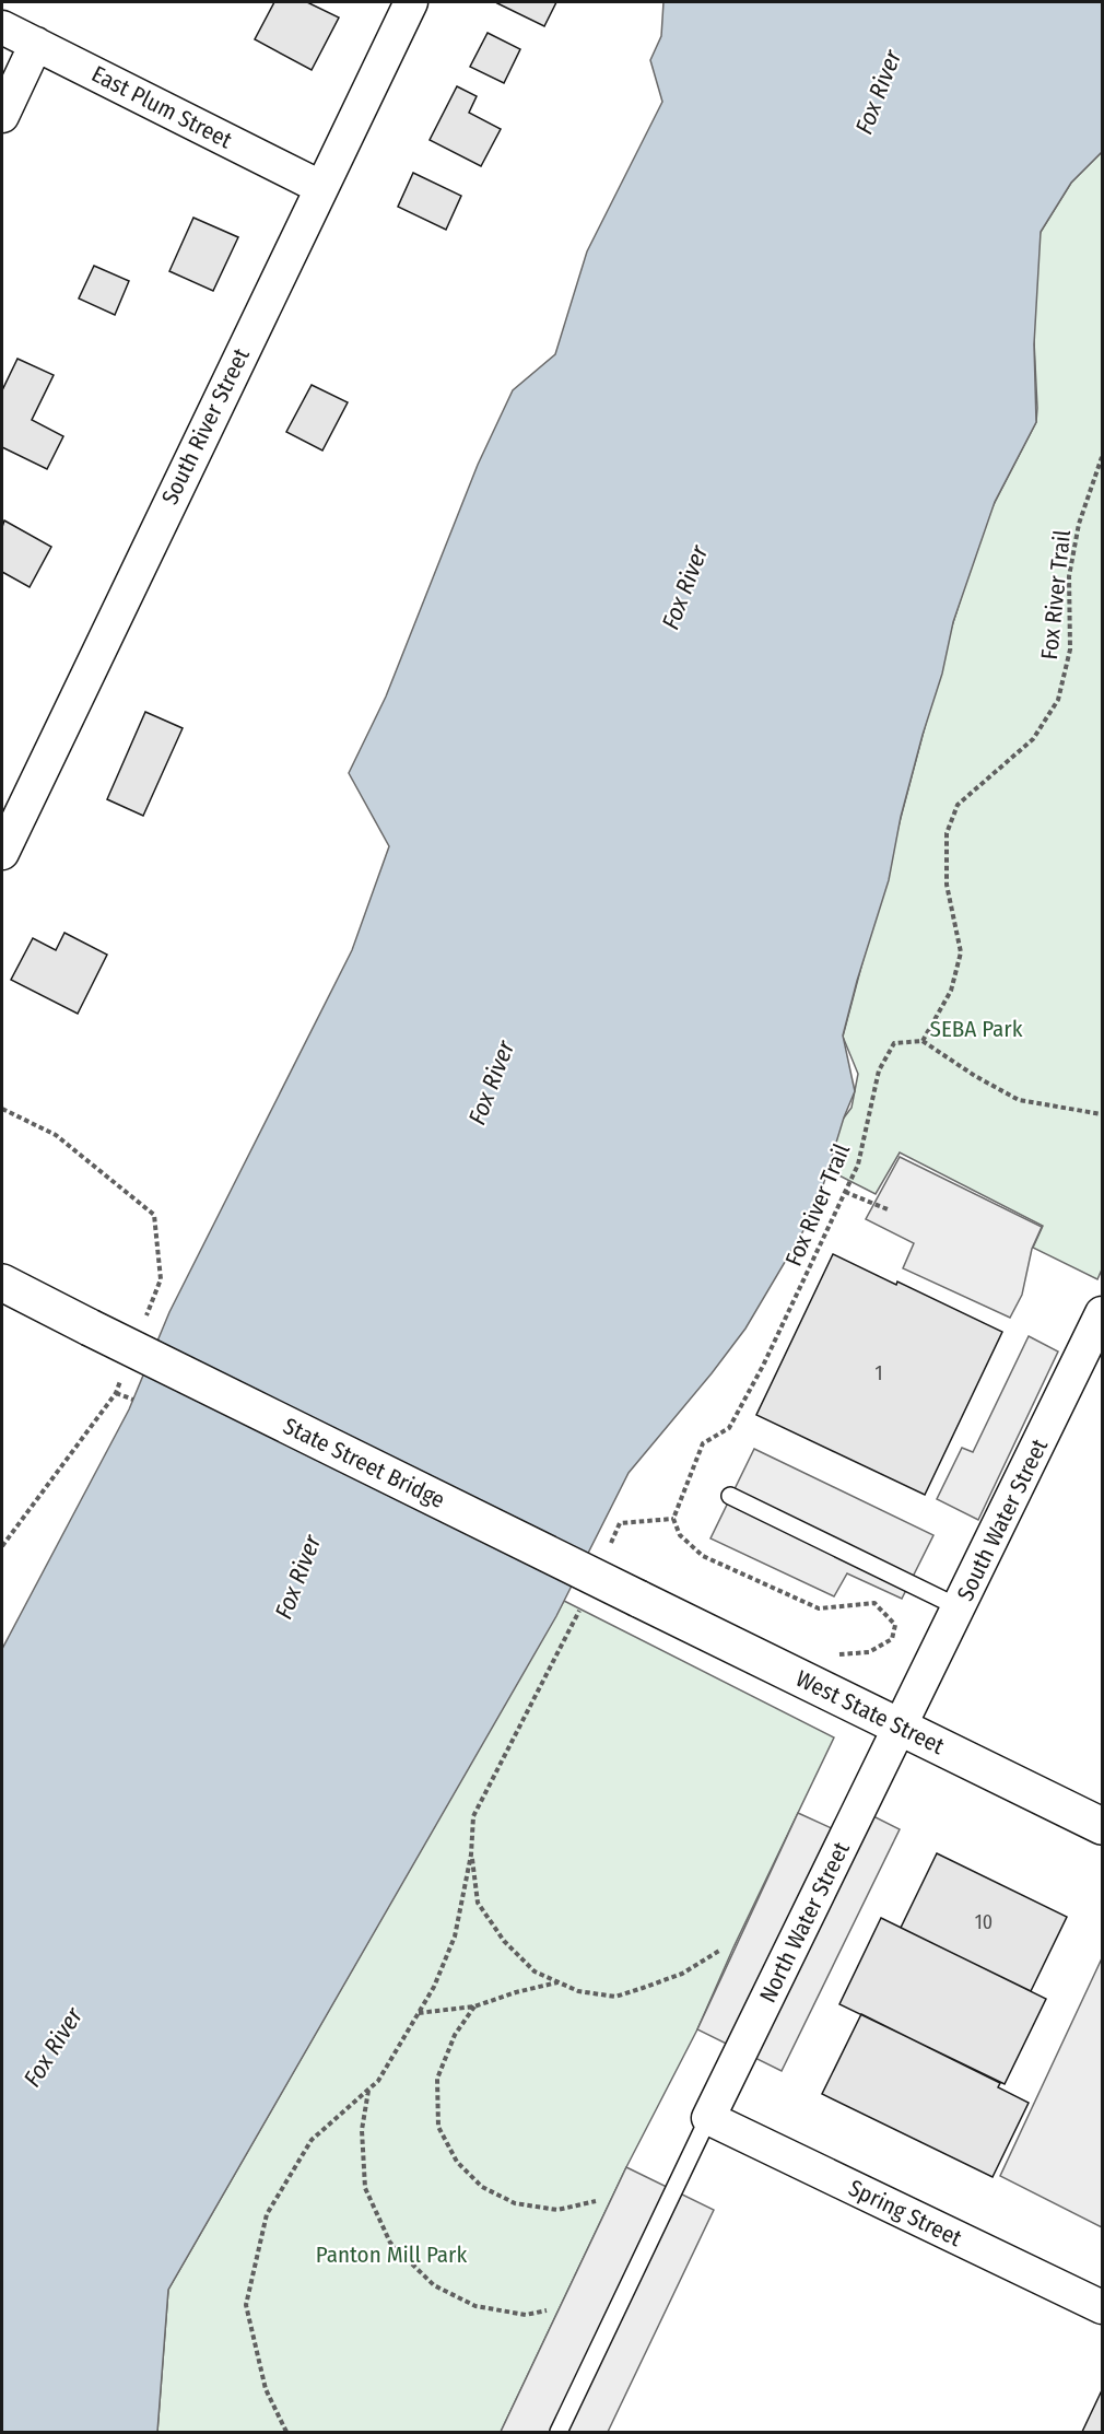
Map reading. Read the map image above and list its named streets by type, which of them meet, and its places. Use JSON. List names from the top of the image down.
{
  "streets": {
    "main road": ["State Street Bridge", "West State Street"],
    "street": [
      "East Plum Street",
      "South River Street",
      "South Water Street",
      "North Water Street",
      "Spring Street"
    ],
    "path": ["Fox River Trail"]
  },
  "crossings": [
    ["East Plum Street", "South River Street"],
    ["State Street Bridge", "West State Street"],
    ["South Water Street", "West State Street"],
    ["South Water Street", "North Water Street"],
    ["West State Street", "North Water Street"],
    ["North Water Street", "Spring Street"]
  ],
  "water": ["Fox River"],
  "parks": ["SEBA Park", "Panton Mill Park"],
  "house_numbers": ["1", "10"]
}
